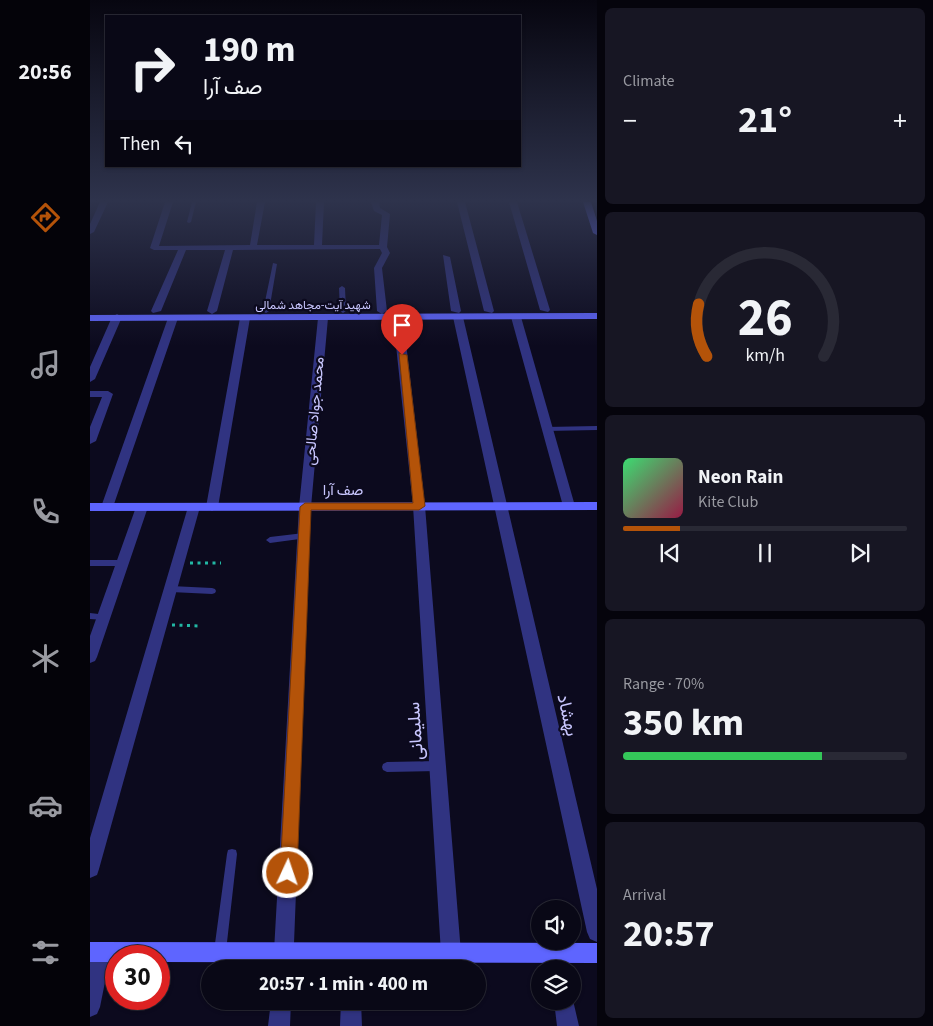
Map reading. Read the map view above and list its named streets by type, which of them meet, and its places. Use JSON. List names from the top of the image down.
{
  "streets": {
    "main road": ["شهید آیت-مجاهد شمالی", "صف آرا"],
    "street": ["محمد جواد صالحی", "بهشاد", "سلیمانی"]
  },
  "crossings": [
    ["شهید آیت-مجاهد شمالی", "محمد جواد صالحی"],
    ["شهید آیت-مجاهد شمالی", "بهشاد"],
    ["شهید آیت-مجاهد شمالی", "سلیمانی"],
    ["محمد جواد صالحی", "صف آرا"],
    ["صف آرا", "بهشاد"],
    ["صف آرا", "سلیمانی"]
  ],
  "page": {
    "tabs": "20:56",
    "tile": [
      "Climate",
      ["Range · 70%", "350 km"],
      ["Arrival", "20:57"]
    ],
    "turn": ["190 m", "صف آرا"],
    "heat": ["−", "21°", "+"],
    "then": "Then",
    "song": ["Neon Rain", "Kite Club"],
    "limit": "30",
    "trip": "20:57 · 1 min · 400 m",
    "gauge": ["26", "km/h"]
  }
}
